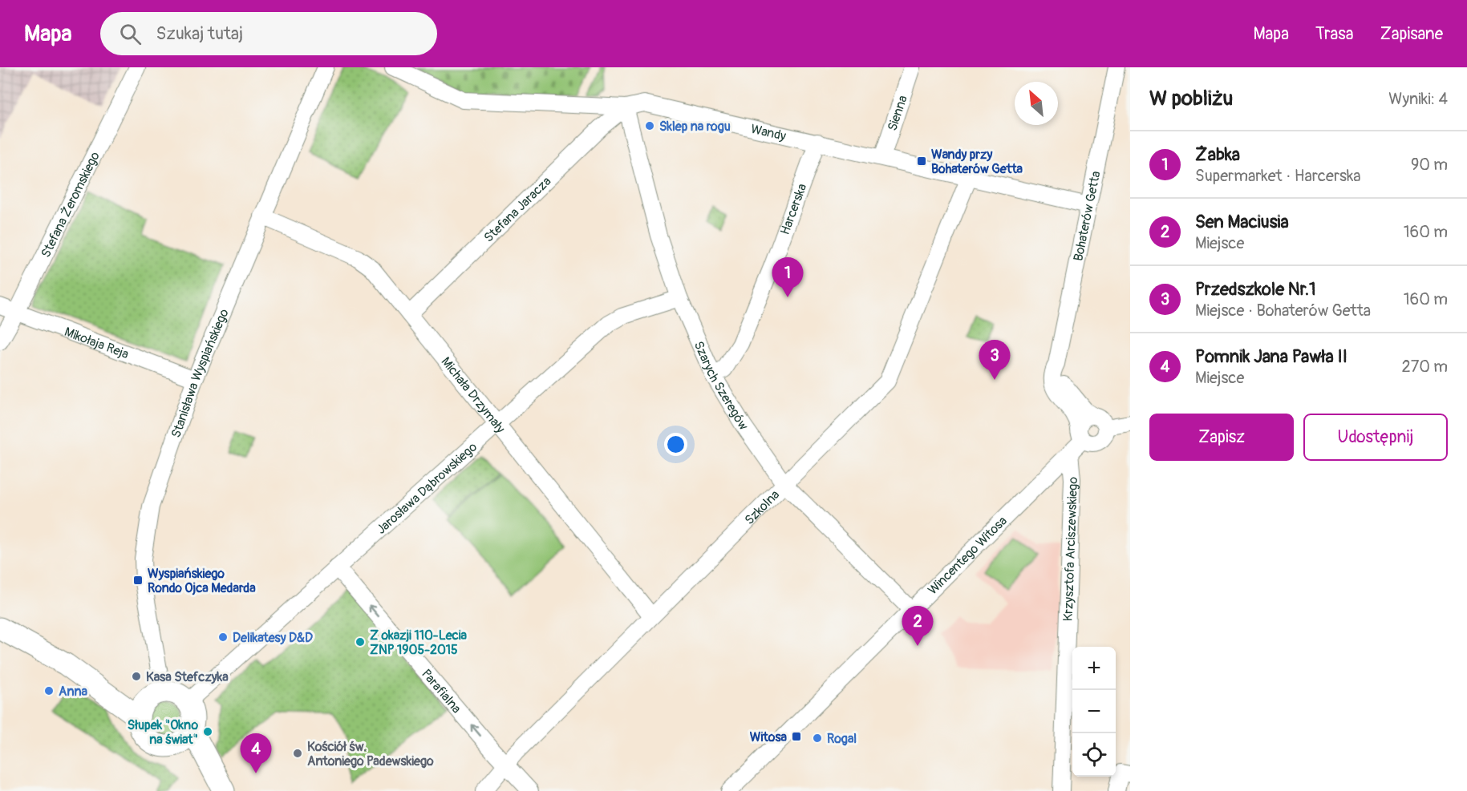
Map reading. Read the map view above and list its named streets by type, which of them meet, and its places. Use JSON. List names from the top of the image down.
{
  "streets": {
    "street": [
      "Sienna",
      "Wandy",
      "Stefana Żeromskiego",
      "Harcerska",
      "Stefana Jaracza",
      "Bohaterów Getta",
      "Mikołaja Reja",
      "Stanisława Wyspiańskiego",
      "Szarych Szeregów",
      "Michała Drzymały",
      "Jarosława Dąbrowskiego",
      "Szkolna",
      "Krzysztofa Arciszewskiego",
      "Wincentego Witosa",
      "Parafialna"
    ]
  },
  "crossings": [
    ["Sienna", "Wandy"],
    ["Wandy", "Harcerska"],
    ["Wandy", "Stefana Jaracza"],
    ["Wandy", "Bohaterów Getta"],
    ["Wandy", "Szarych Szeregów"],
    ["Wandy", "Szkolna"],
    ["Stefana Żeromskiego", "Mikołaja Reja"],
    ["Harcerska", "Szarych Szeregów"],
    ["Stefana Jaracza", "Szarych Szeregów"],
    ["Stefana Jaracza", "Michała Drzymały"],
    ["Bohaterów Getta", "Wincentego Witosa"],
    ["Mikołaja Reja", "Stanisława Wyspiańskiego"],
    ["Stanisława Wyspiańskiego", "Michała Drzymały"],
    ["Stanisława Wyspiańskiego", "Jarosława Dąbrowskiego"],
    ["Szarych Szeregów", "Jarosława Dąbrowskiego"],
    ["Szarych Szeregów", "Szkolna"],
    ["Szarych Szeregów", "Wincentego Witosa"],
    ["Michała Drzymały", "Jarosława Dąbrowskiego"],
    ["Michała Drzymały", "Szkolna"],
    ["Jarosława Dąbrowskiego", "Parafialna"],
    ["Szkolna", "Parafialna"],
    ["Krzysztofa Arciszewskiego", "Wincentego Witosa"]
  ],
  "one_way": ["Parafialna"],
  "places": {
    "other": [
      "Sklep na rogu",
      "Delikatesy D&D",
      "Z okazji 110-Lecia ZNP 1905-2015",
      "Kasa Stefczyka",
      "Anna",
      "Słupek \"Okno na świat\"",
      "Rogal",
      "Kościół św. Antoniego Padewskiego"
    ],
    "transit": ["Wandy przy Bohaterów Getta", "Wyspiańskiego Rondo Ojca Medarda", "Witosa"]
  },
  "north": "top left",
  "page": {
    "header": "Mapa",
    "search": "Szukaj tutaj",
    "nav": ["Mapa", "Trasa", "Zapisane"],
    "heading": ["W pobliżu", "Wyniki: 4"],
    "list": [
      {
        "mark": "1",
        "name": "Żabka",
        "note": "Supermarket · Harcerska",
        "value": "90 m"
      },
      {
        "mark": "2",
        "name": "Sen Maciusia",
        "note": "Miejsce",
        "value": "160 m"
      },
      {
        "mark": "3",
        "name": "Przedszkole Nr.1",
        "note": "Miejsce · Bohaterów Getta",
        "value": "160 m"
      },
      {
        "mark": "4",
        "name": "Pomnik Jana Pawła II",
        "note": "Miejsce",
        "value": "270 m"
      }
    ],
    "pins": [
      "1",
      "3",
      "2",
      "4"
    ],
    "buttons": ["Zapisz", "Udostępnij"],
    "map_buttons": ["+", "−"]
  }
}
